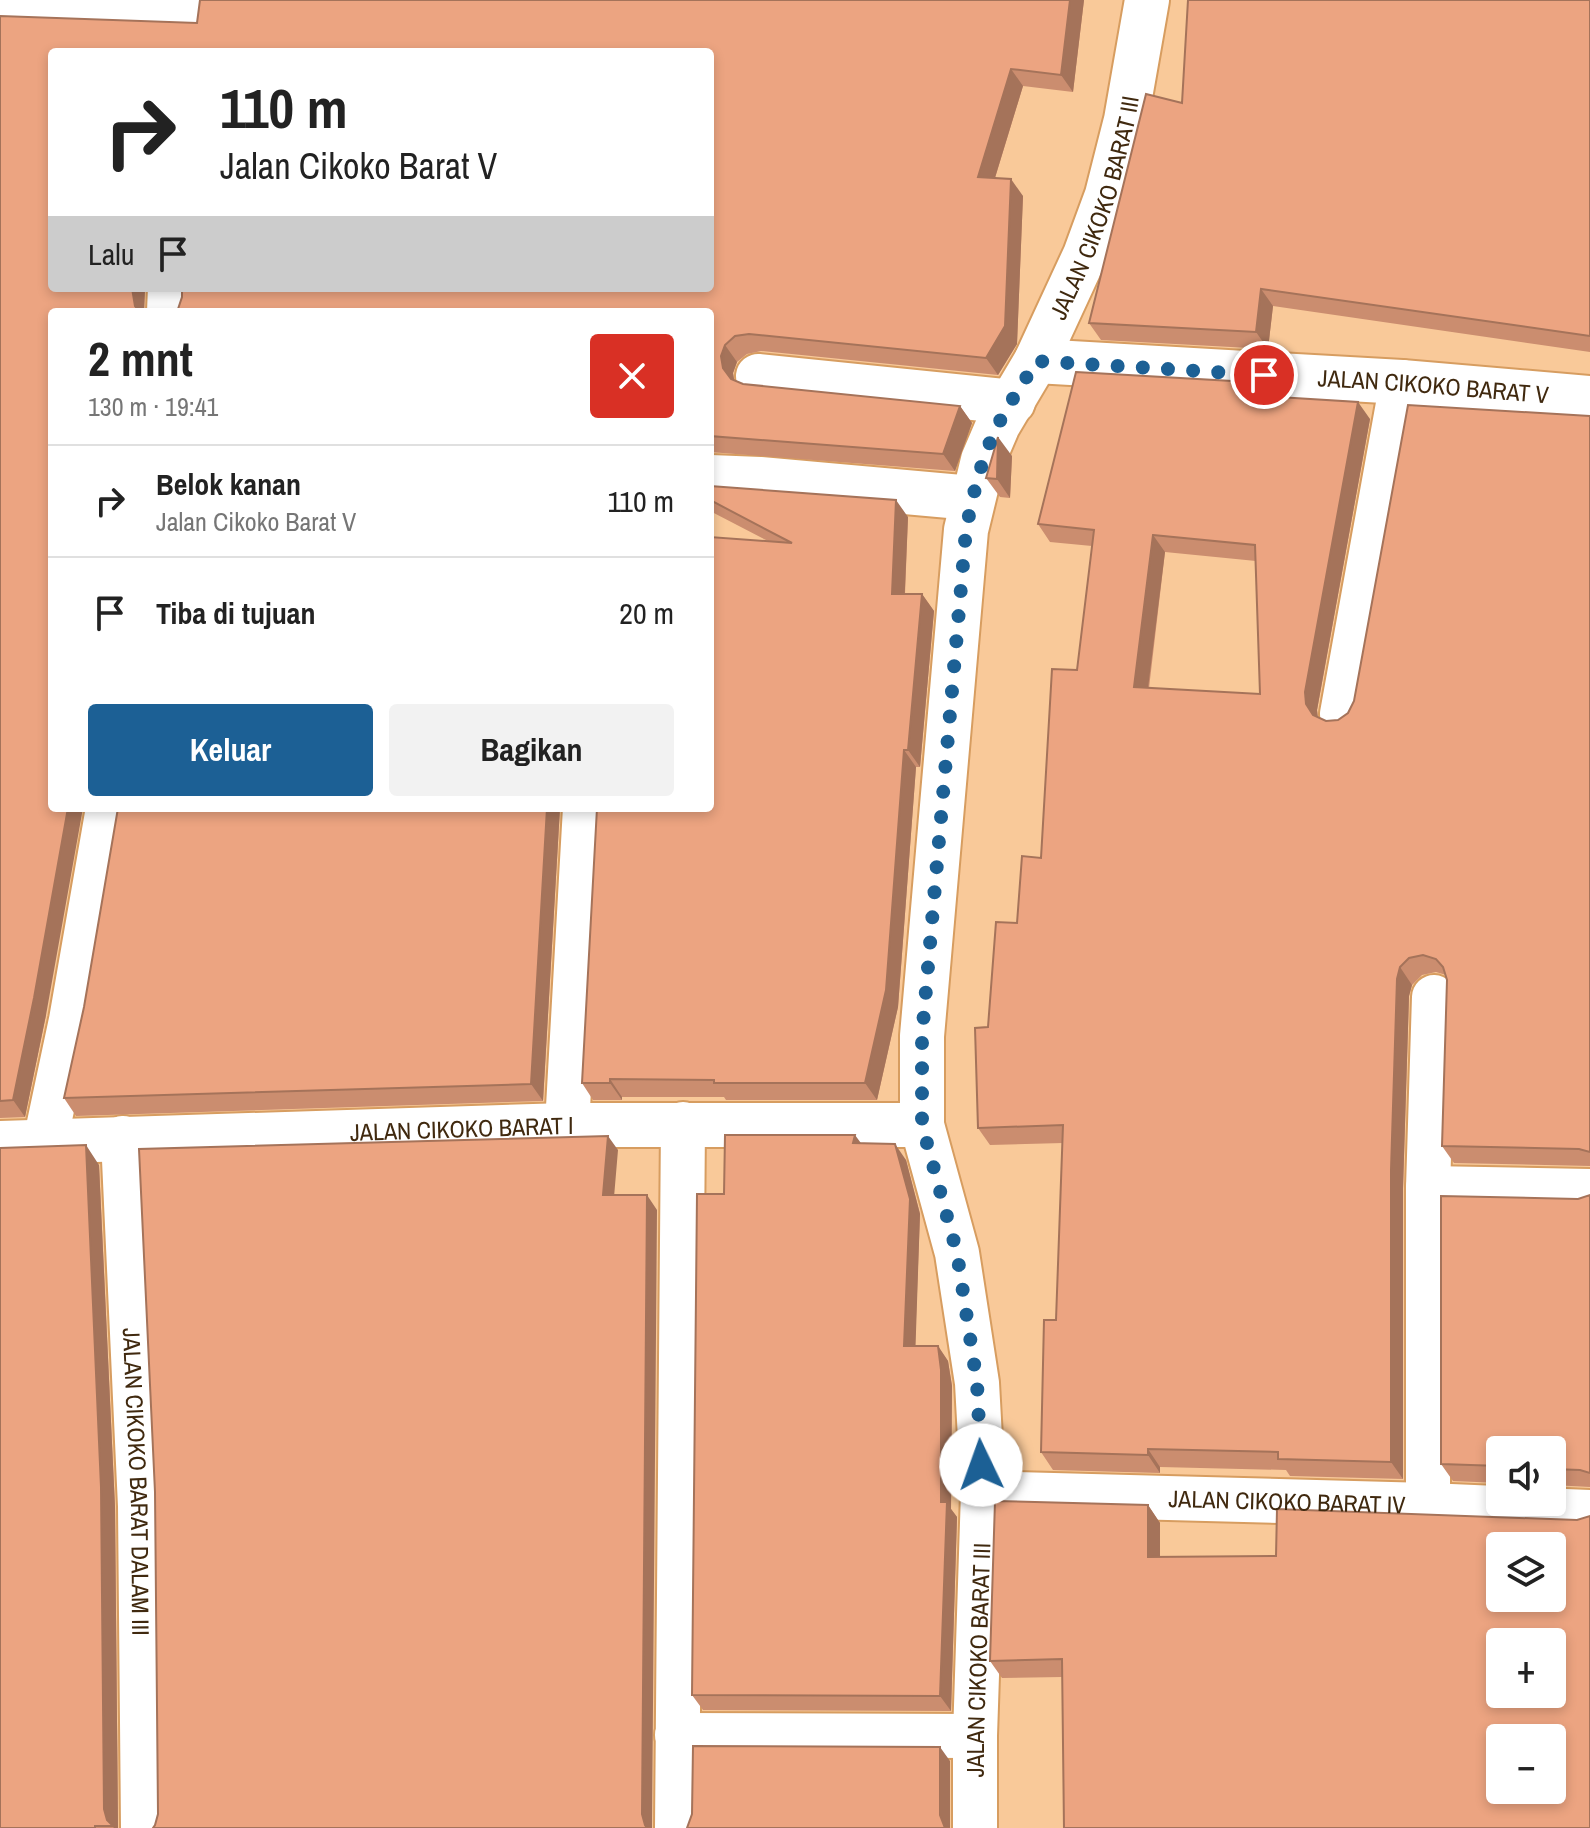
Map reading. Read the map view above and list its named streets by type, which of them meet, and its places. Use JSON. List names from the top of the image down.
{
  "streets": {
    "street": [
      "JALAN CIKOKO BARAT III",
      "JALAN CIKOKO BARAT V",
      "JALAN CIKOKO BARAT I",
      "JALAN CIKOKO BARAT DALAM III",
      "JALAN CIKOKO BARAT IV"
    ]
  },
  "crossings": [
    ["JALAN CIKOKO BARAT III", "JALAN CIKOKO BARAT V"],
    ["JALAN CIKOKO BARAT III", "JALAN CIKOKO BARAT I"],
    ["JALAN CIKOKO BARAT III", "JALAN CIKOKO BARAT IV"],
    ["JALAN CIKOKO BARAT I", "JALAN CIKOKO BARAT DALAM III"]
  ],
  "page": {
    "turn": ["110 m", "Jalan Cikoko Barat V"],
    "then": "Lalu",
    "heading": ["2 mnt", "130 m · 19:41"],
    "list": [
      {
        "name": "Belok kanan",
        "note": "Jalan Cikoko Barat V",
        "value": "110 m"
      },
      {
        "name": "Tiba di tujuan",
        "value": "20 m"
      }
    ],
    "buttons": ["Keluar", "Bagikan"],
    "map_buttons": ["+", "−"]
  }
}
